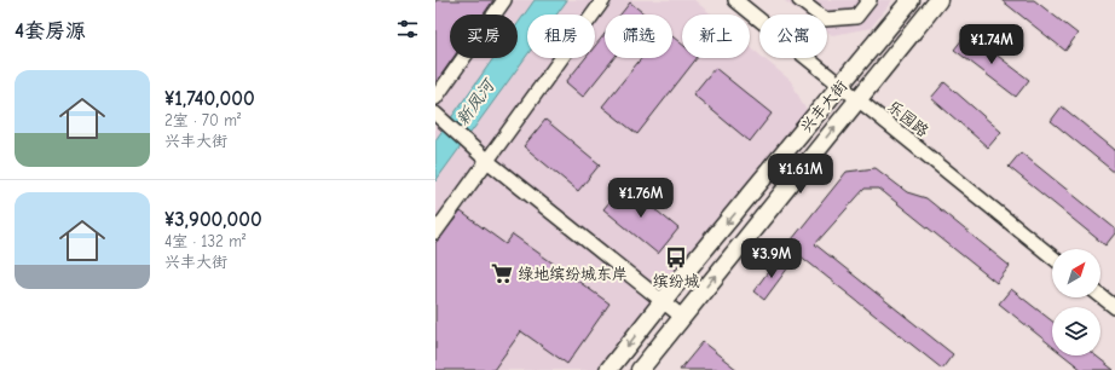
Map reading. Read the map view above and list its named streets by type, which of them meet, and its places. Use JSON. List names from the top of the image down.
{
  "streets": {
    "main road": ["兴丰大街"],
    "street": ["乐园路"]
  },
  "crossings": [
    ["兴丰大街", "乐园路"]
  ],
  "water": ["新凤河"],
  "places": {
    "bus stop": ["缤纷城"],
    "supermarket": ["绿地缤纷城东岸"]
  },
  "north": "top right",
  "page": {
    "heading": "4套房源",
    "chip": [
      "买房",
      "租房",
      "筛选",
      "新上",
      "公寓"
    ],
    "price": [
      "¥1.74M",
      "¥1.61M",
      "¥1.76M",
      "¥3.9M"
    ],
    "list": [
      {
        "name": "¥1,740,000",
        "note": "2室 · 70 m² · 兴丰大街"
      },
      {
        "name": "¥3,900,000",
        "note": "4室 · 132 m² · 兴丰大街"
      }
    ]
  }
}
